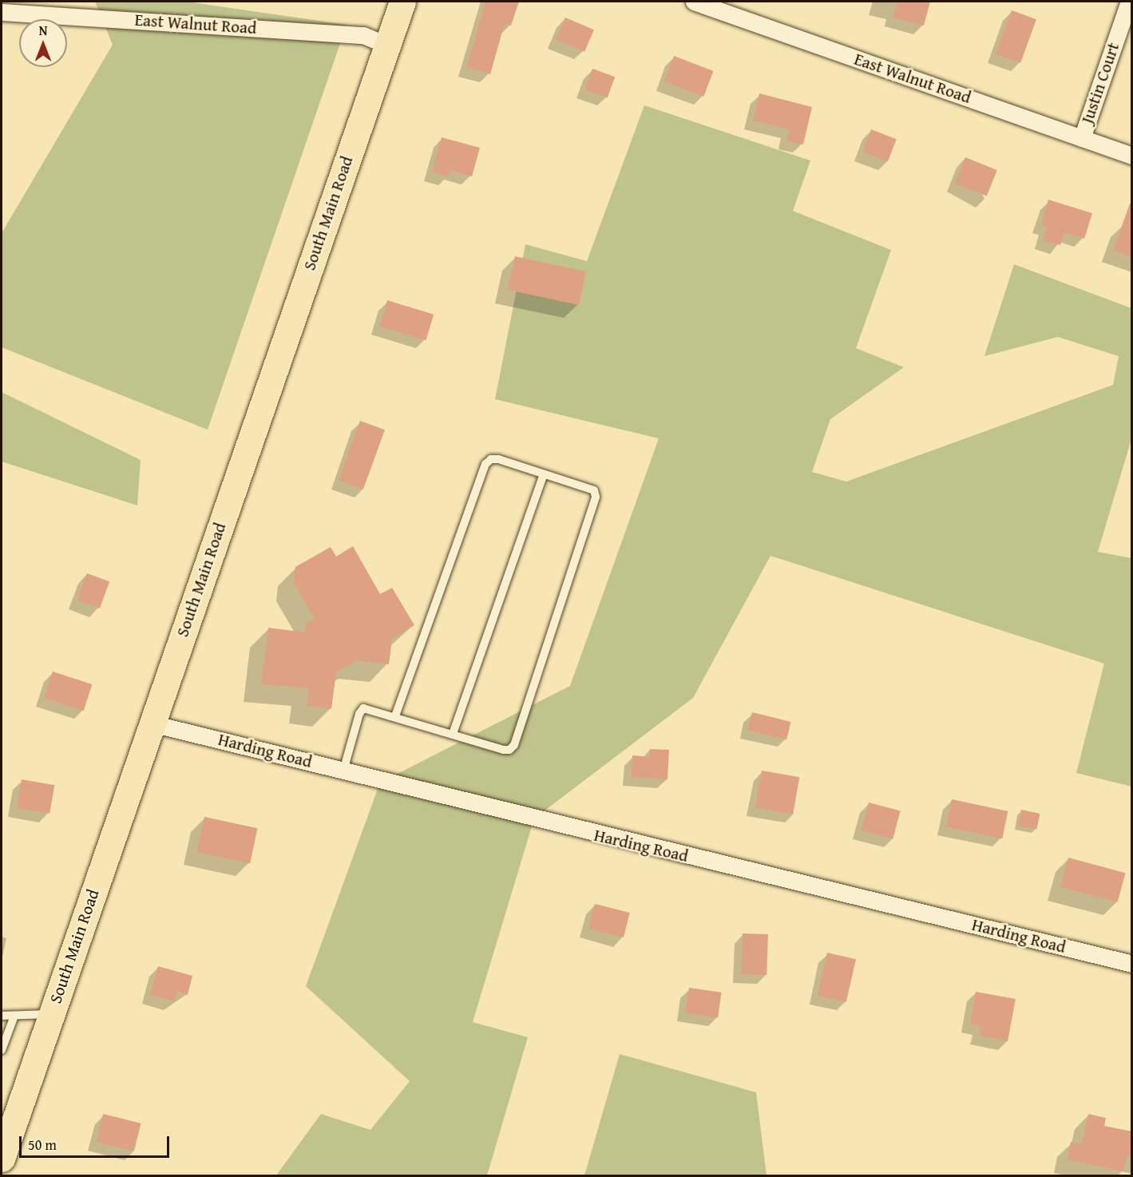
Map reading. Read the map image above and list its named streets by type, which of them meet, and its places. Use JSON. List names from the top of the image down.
{
  "streets": {
    "main road": ["South Main Road"],
    "street": ["East Walnut Road", "Justin Court", "Harding Road"]
  },
  "crossings": [
    ["East Walnut Road", "Justin Court"],
    ["East Walnut Road", "South Main Road"],
    ["South Main Road", "Harding Road"]
  ],
  "scale_bar": "50 m",
  "north": "top"
}
